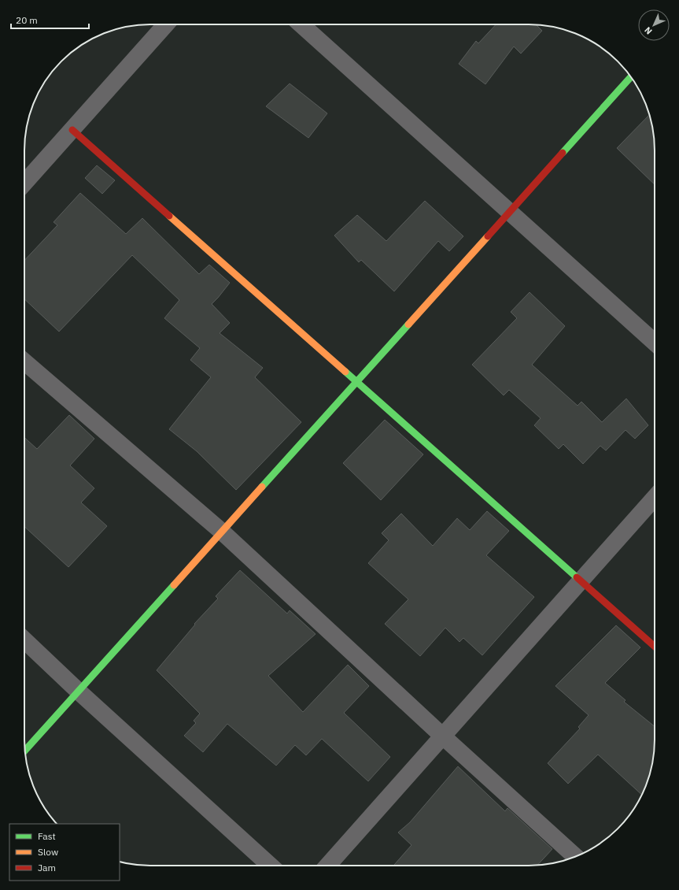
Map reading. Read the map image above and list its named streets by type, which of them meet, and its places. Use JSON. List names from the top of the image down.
{
  "legend": ["Fast", "Slow", "Jam"],
  "scale_bar": "20 m",
  "north": "bottom left"
}
